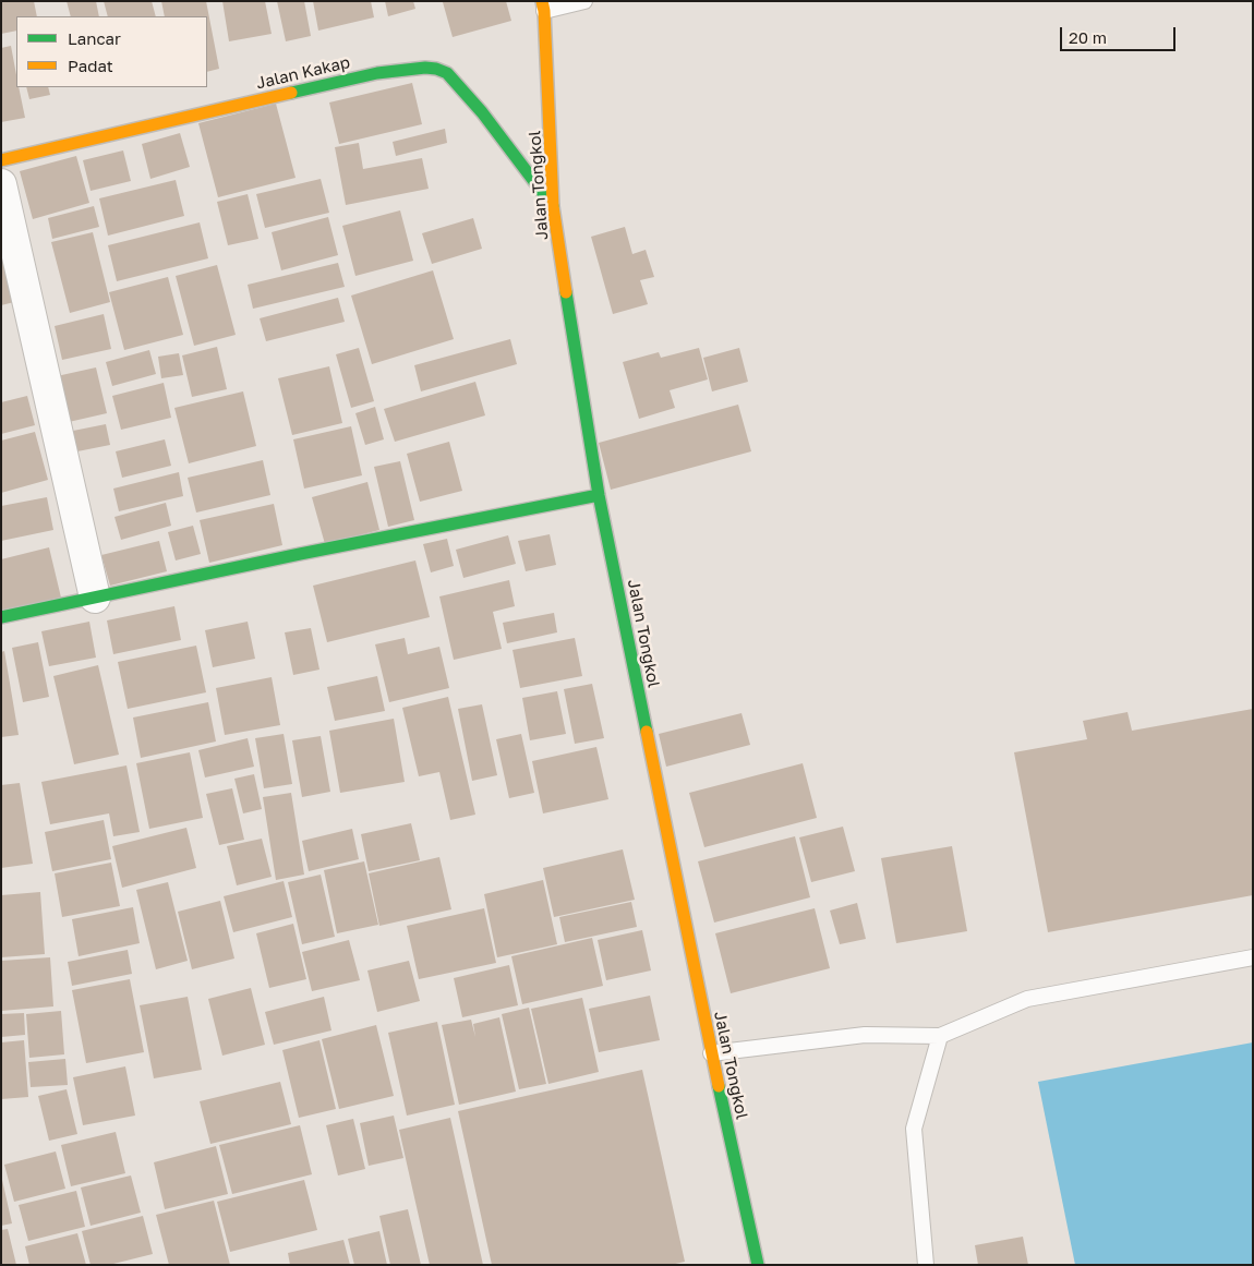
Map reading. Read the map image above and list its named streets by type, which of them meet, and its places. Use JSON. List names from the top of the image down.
{
  "streets": {
    "main road": ["Jalan Kakap", "Jalan Tongkol"]
  },
  "crossings": [
    ["Jalan Kakap", "Jalan Tongkol"]
  ],
  "legend": ["Lancar", "Padat"],
  "scale_bar": "20 m"
}
